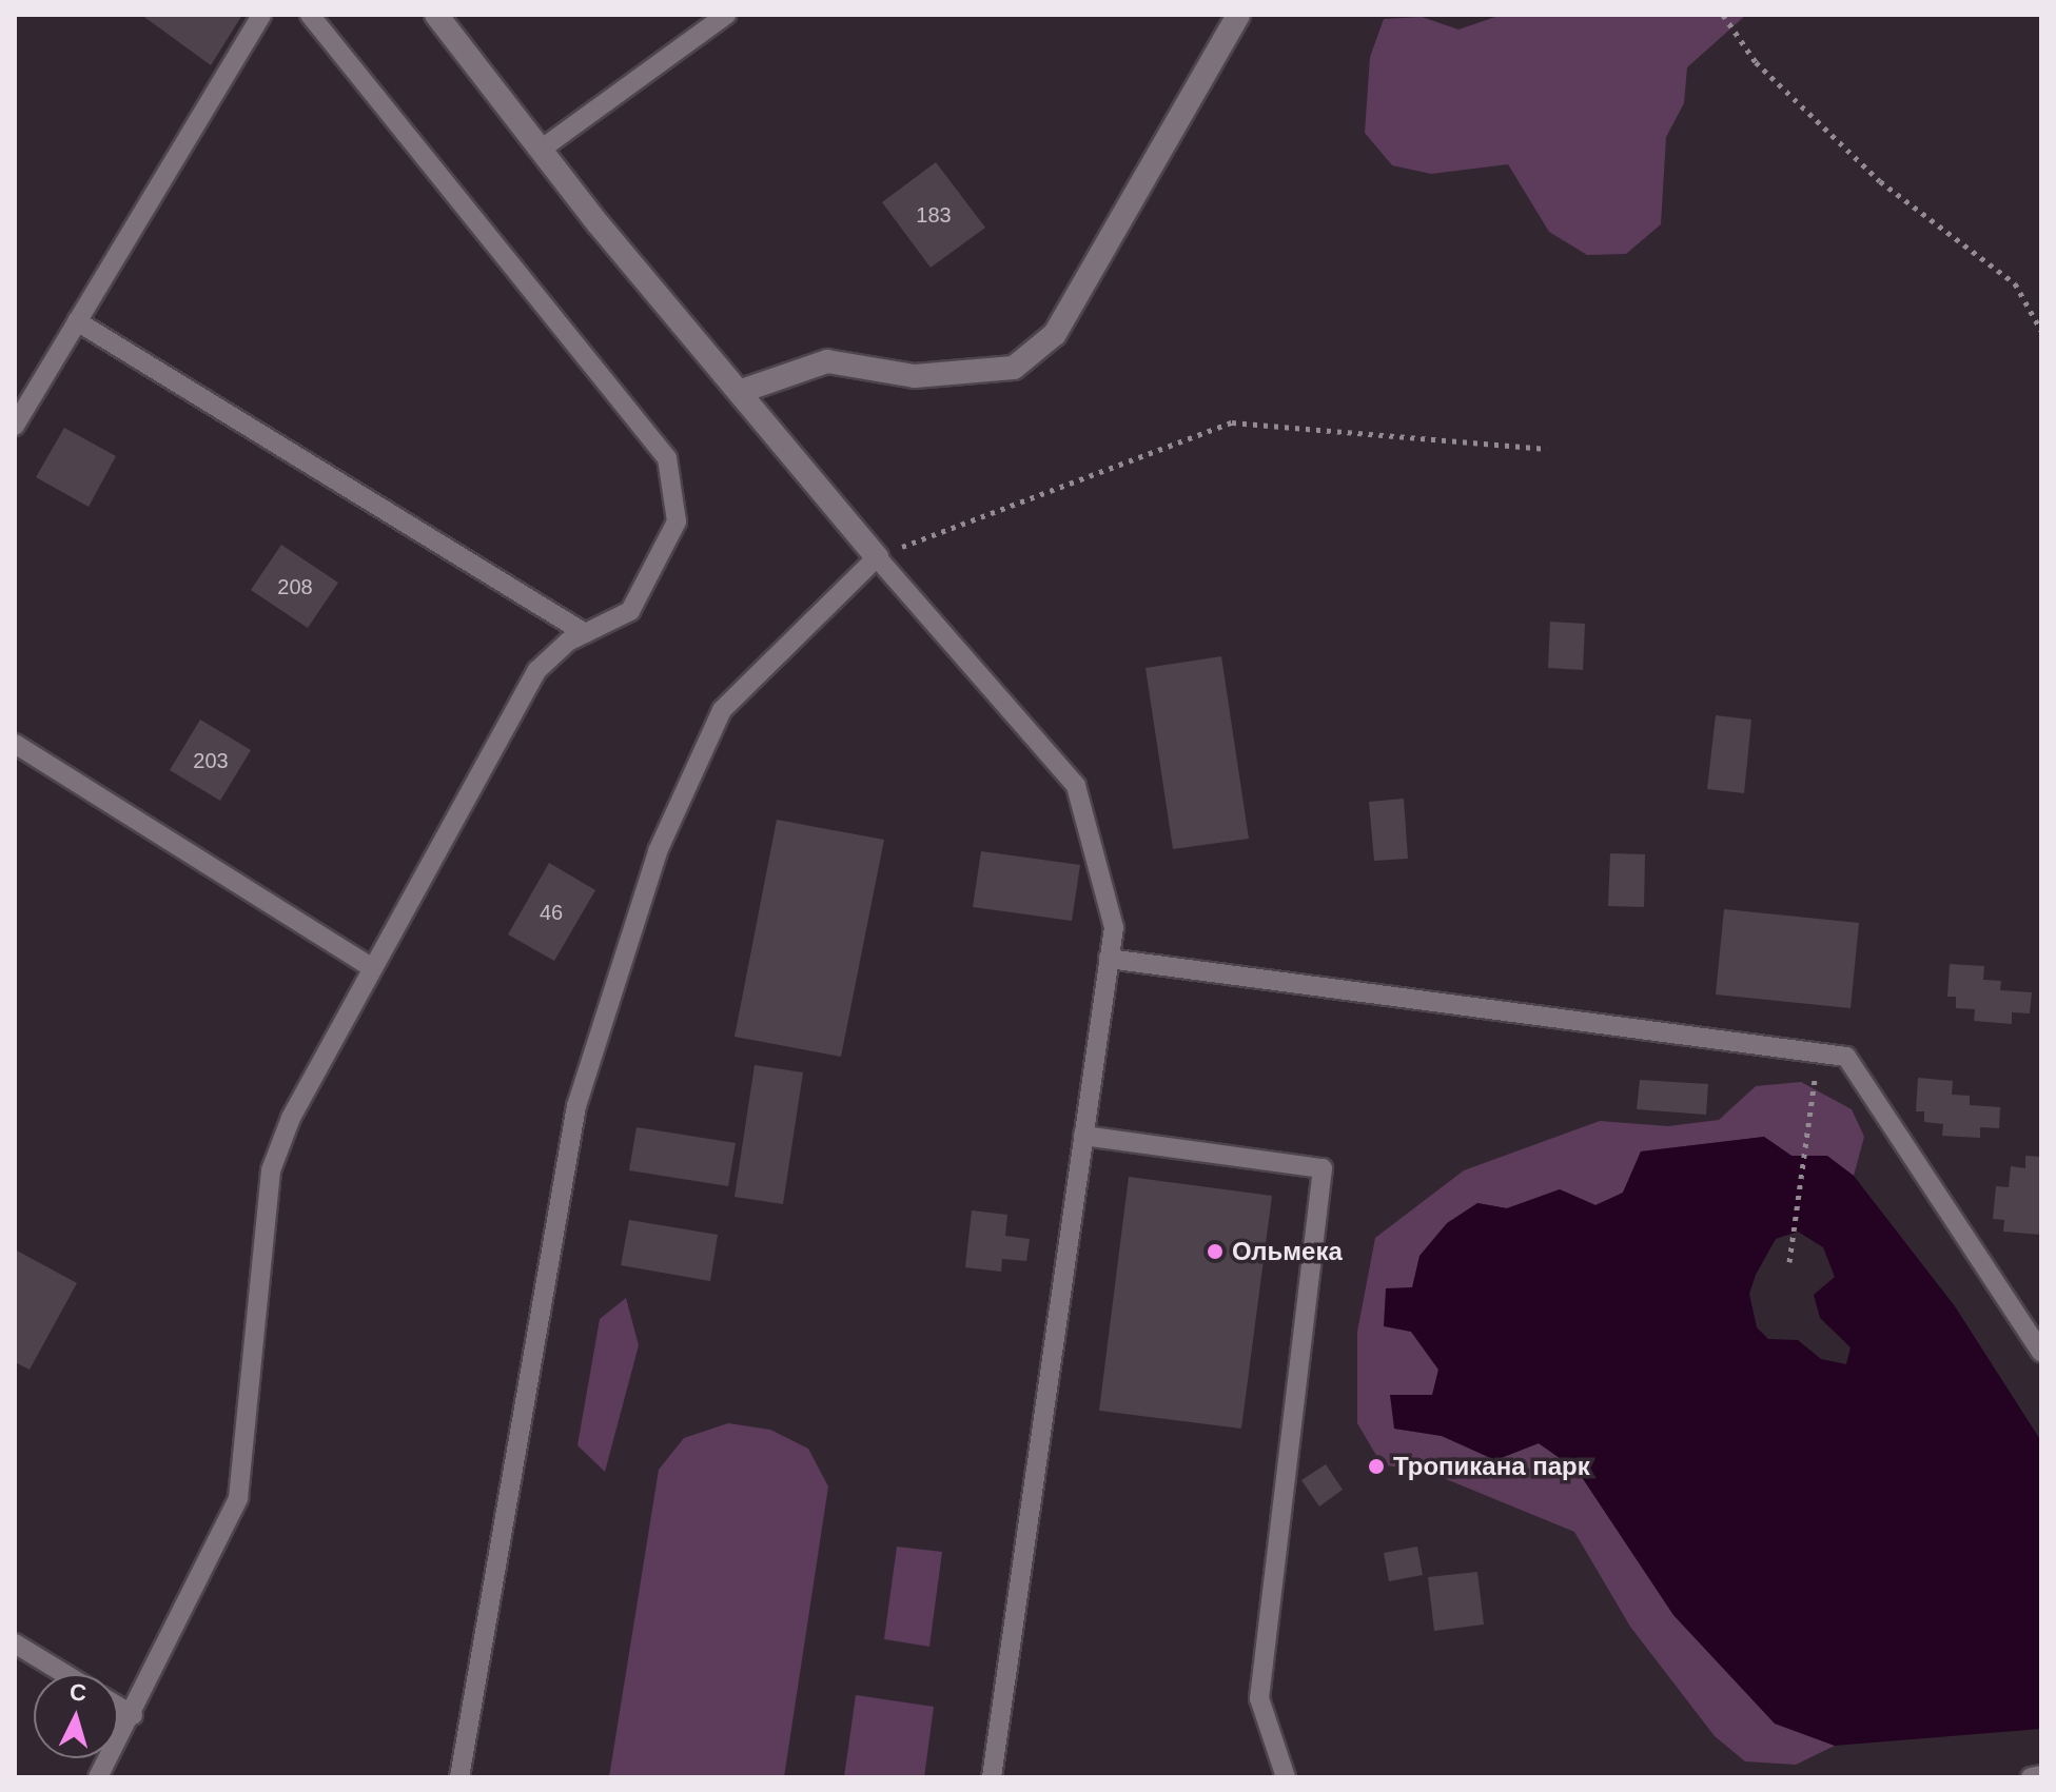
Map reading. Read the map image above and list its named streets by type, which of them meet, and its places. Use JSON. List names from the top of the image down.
{
  "places": ["Ольмека", "Тропикана парк"],
  "house_numbers": [
    "183",
    "208",
    "203",
    "46"
  ],
  "north": "top"
}
